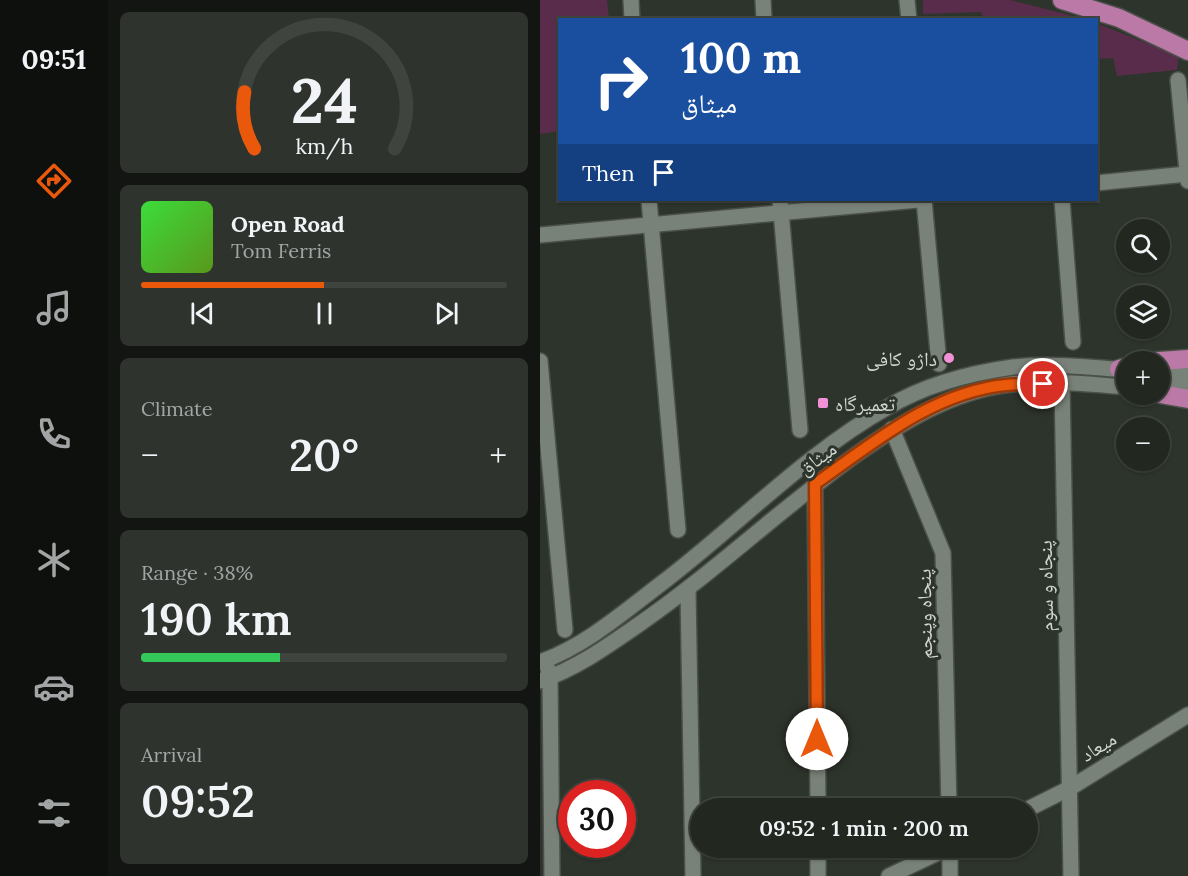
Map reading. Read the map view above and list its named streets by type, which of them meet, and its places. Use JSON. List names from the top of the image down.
{
  "streets": {
    "street": [
      "میثاق",
      "پنجاه و سوم",
      "پنجاه وپنجم",
      "میعاد"
    ]
  },
  "crossings": [
    ["میثاق", "پنجاه و سوم"],
    ["میثاق", "پنجاه وپنجم"],
    ["پنجاه و سوم", "میعاد"]
  ],
  "places": {
    "other": ["داژو کافی"],
    "transit": ["تعمیرگاه"]
  },
  "page": {
    "tabs": "09:51",
    "turn": ["100 m", "میثاق"],
    "then": "Then",
    "song": ["Open Road", "Tom Ferris"],
    "map_buttons": ["+", "−"],
    "tile": [
      "Climate",
      ["Range · 38%", "190 km"],
      ["Arrival", "09:52"]
    ],
    "heat": ["−", "20°", "+"],
    "limit": "30",
    "trip": "09:52 · 1 min · 200 m",
    "gauge": ["24", "km/h"]
  }
}
